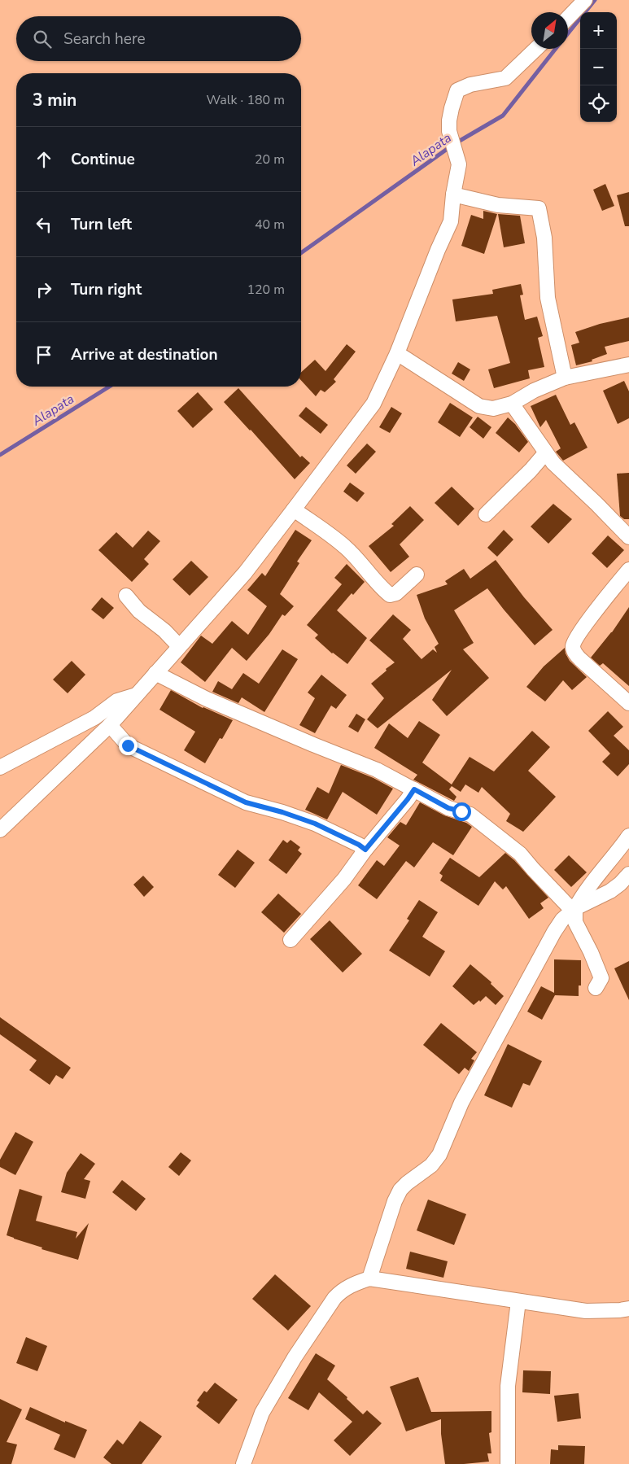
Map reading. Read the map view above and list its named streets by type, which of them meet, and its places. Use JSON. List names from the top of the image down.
{
  "water": ["Alapata"],
  "north": "top right",
  "page": {
    "map_buttons": ["+", "−"],
    "search": "Search here",
    "heading": ["3 min", "Walk · 180 m"],
    "list": [
      ["Continue", "20 m"],
      ["Turn left", "40 m"],
      ["Turn right", "120 m"],
      "Arrive at destination"
    ]
  }
}
